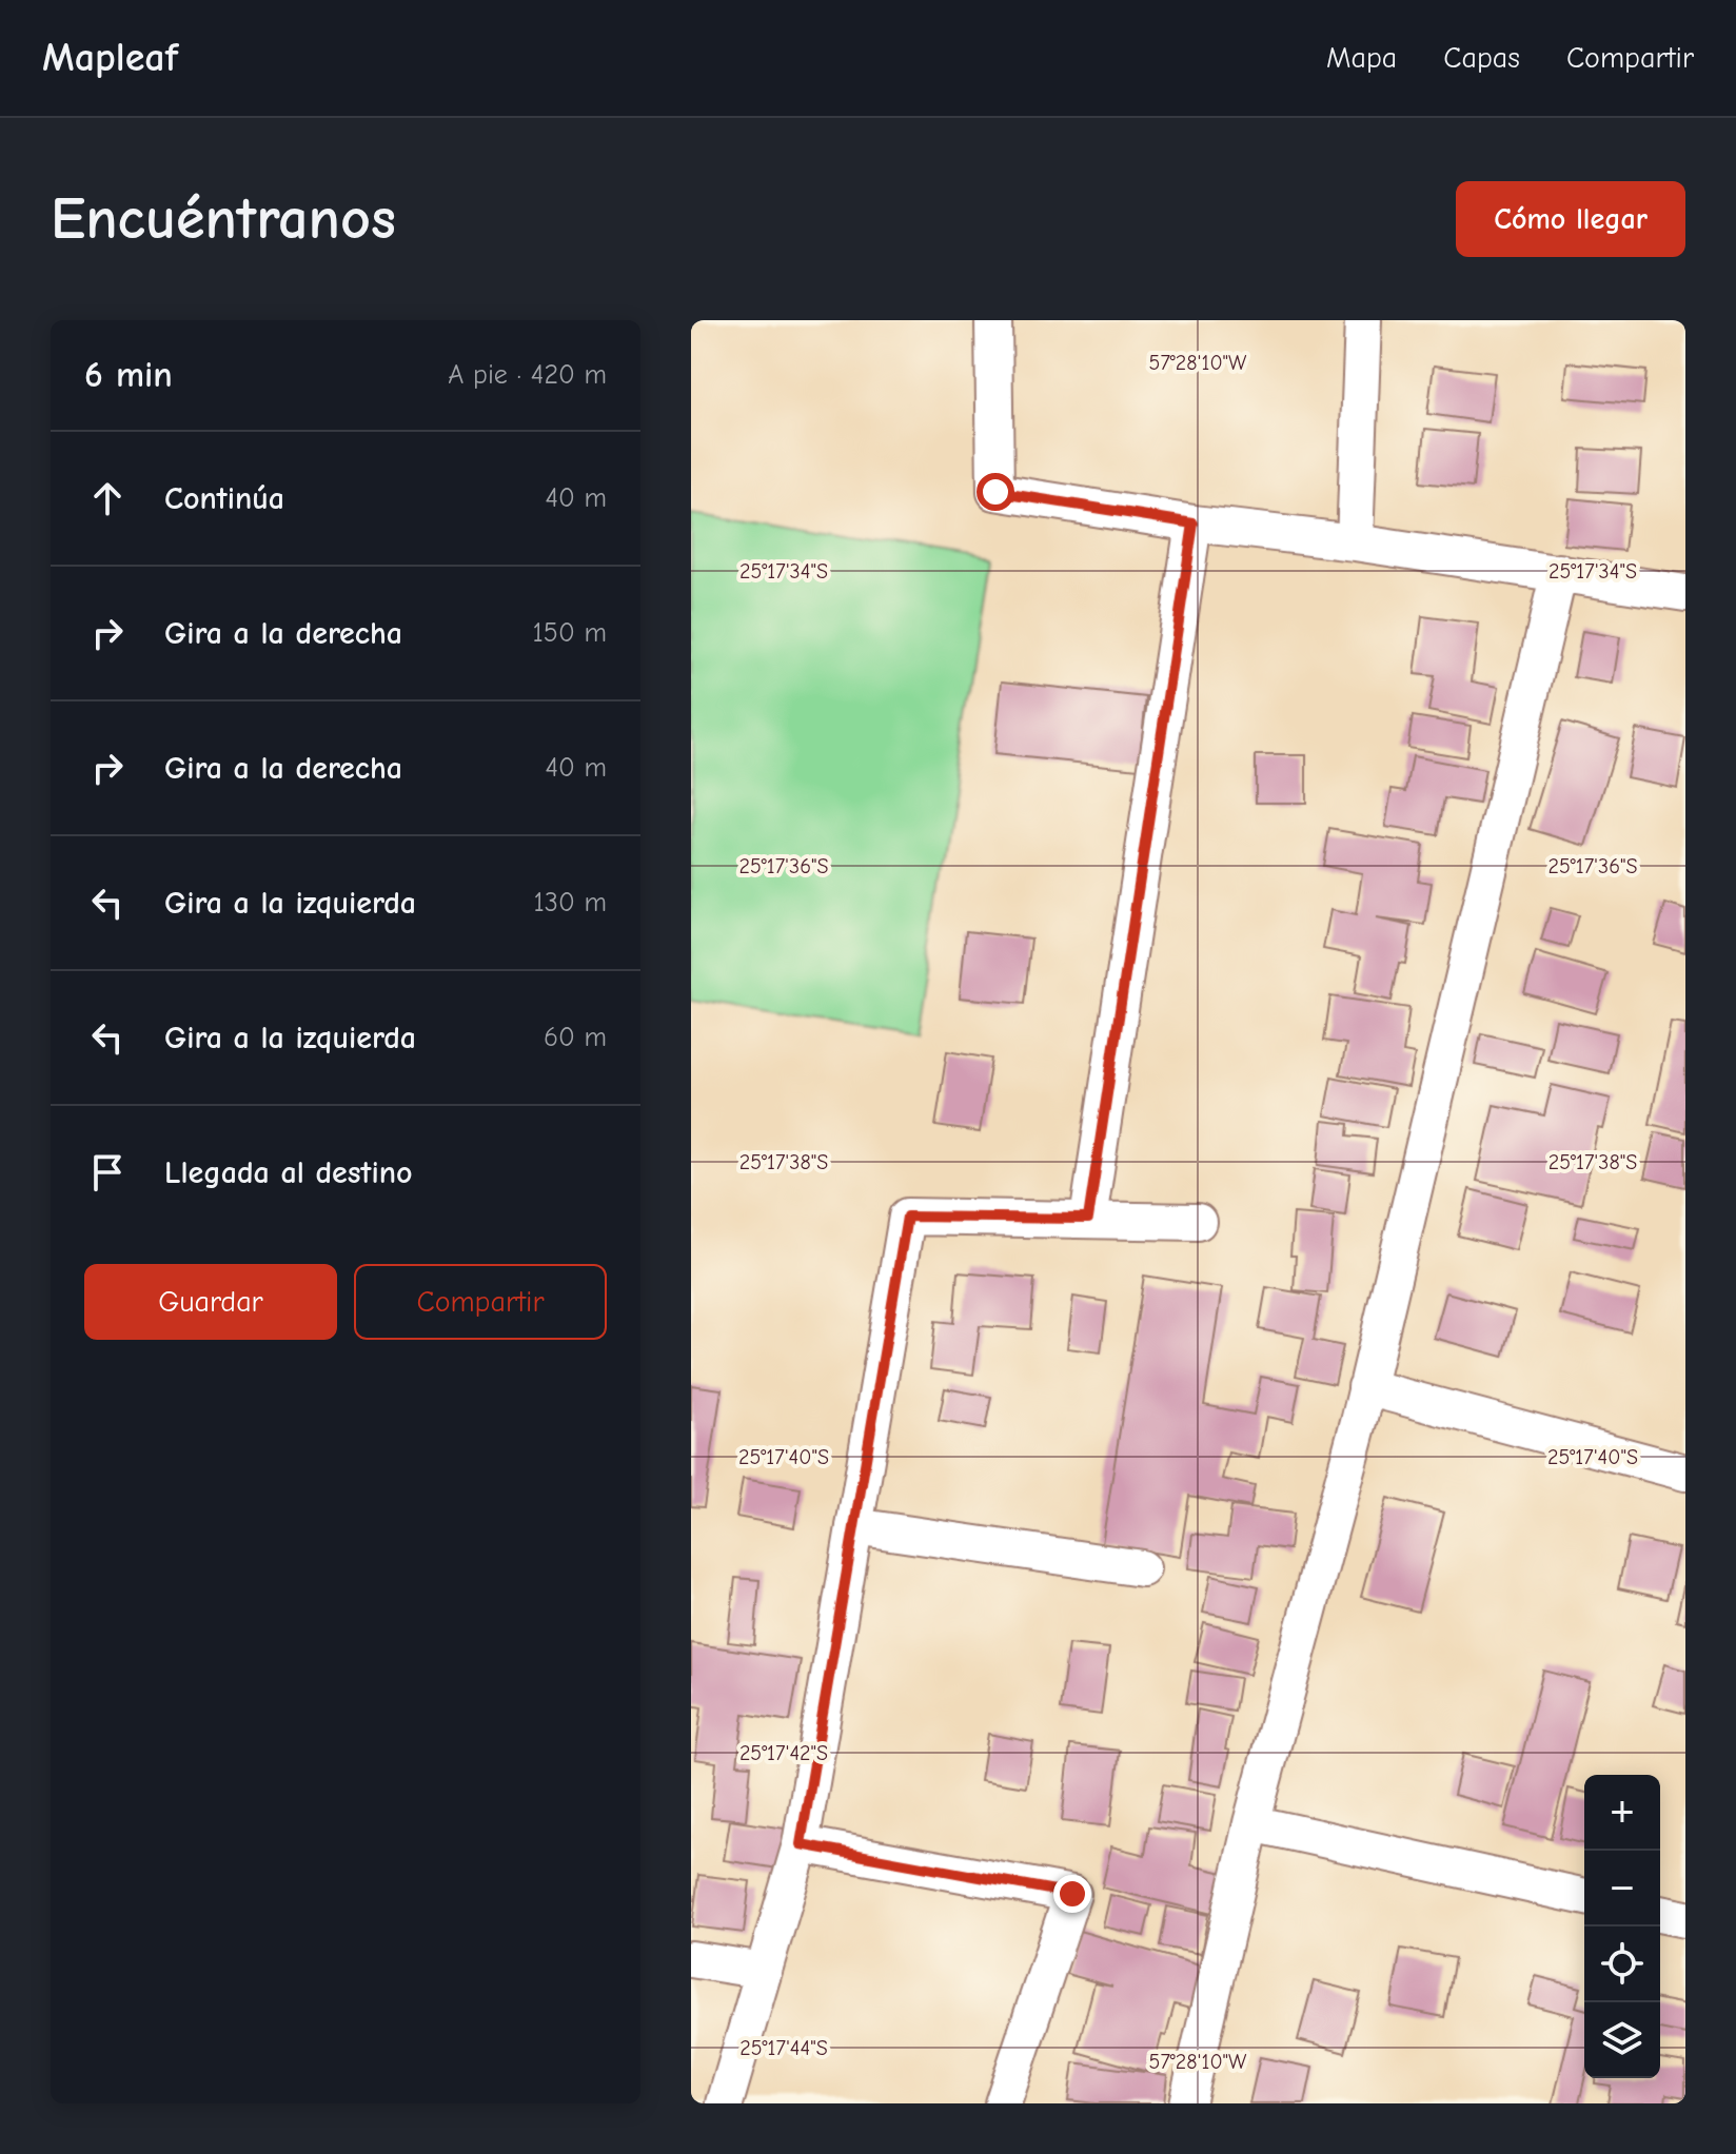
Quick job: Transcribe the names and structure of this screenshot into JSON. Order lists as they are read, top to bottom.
{
  "page": {
    "header": "Mapleaf",
    "nav": ["Mapa", "Capas", "Compartir"],
    "buttons": [
      "Cómo llegar",
      ["Guardar", "Compartir"]
    ],
    "title": "Encuéntranos",
    "heading": ["6 min", "A pie · 420 m"],
    "list": [
      ["Continúa", "40 m"],
      ["Gira a la derecha", "150 m"],
      ["Gira a la derecha", "40 m"],
      ["Gira a la izquierda", "130 m"],
      ["Gira a la izquierda", "60 m"],
      "Llegada al destino"
    ],
    "map_buttons": ["+", "−"]
  },
  "coordinates": [
    "57°28'10\"W",
    "25°17'34\"S",
    "25°17'36\"S",
    "25°17'38\"S",
    "25°17'40\"S",
    "25°17'42\"S",
    "25°17'44\"S"
  ]
}
